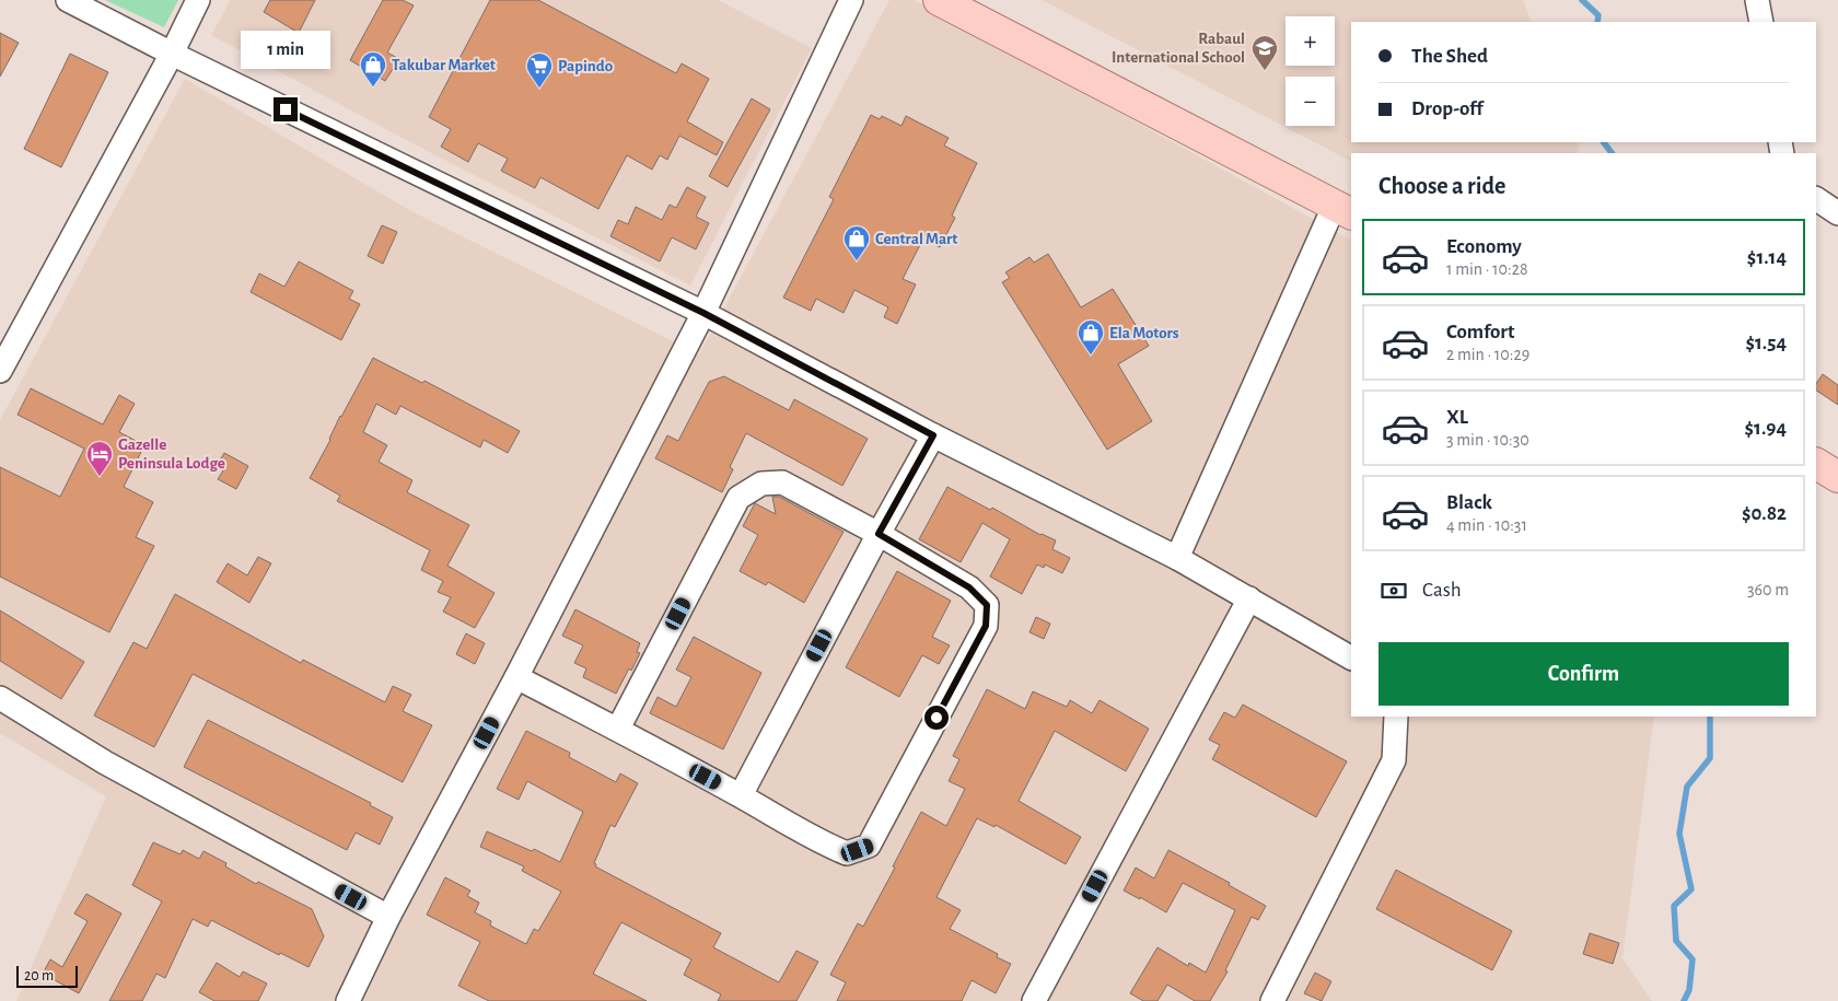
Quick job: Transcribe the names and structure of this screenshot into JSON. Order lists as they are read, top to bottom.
{
  "places": {
    "school or university": ["Rabaul International School"],
    "shop": ["Takubar Market", "Central Mart", "Ela Motors"],
    "supermarket": ["Papindo"],
    "hotel": ["Gazelle Peninsula Lodge"]
  },
  "scale_bar": "20 m",
  "page": {
    "map_buttons": ["+", "−"],
    "banner": ["The Shed", "Drop-off"],
    "bubble": "1 min",
    "heading": "Choose a ride",
    "list": [
      {
        "name": "Economy",
        "note": "1 min · 10:28",
        "value": "$1.14"
      },
      {
        "name": "Comfort",
        "note": "2 min · 10:29",
        "value": "$1.54"
      },
      {
        "name": "XL",
        "note": "3 min · 10:30",
        "value": "$1.94"
      },
      {
        "name": "Black",
        "note": "4 min · 10:31",
        "value": "$0.82"
      }
    ],
    "pay": ["Cash", "360 m"],
    "buttons": "Confirm",
    "scale": "20 m"
  }
}
